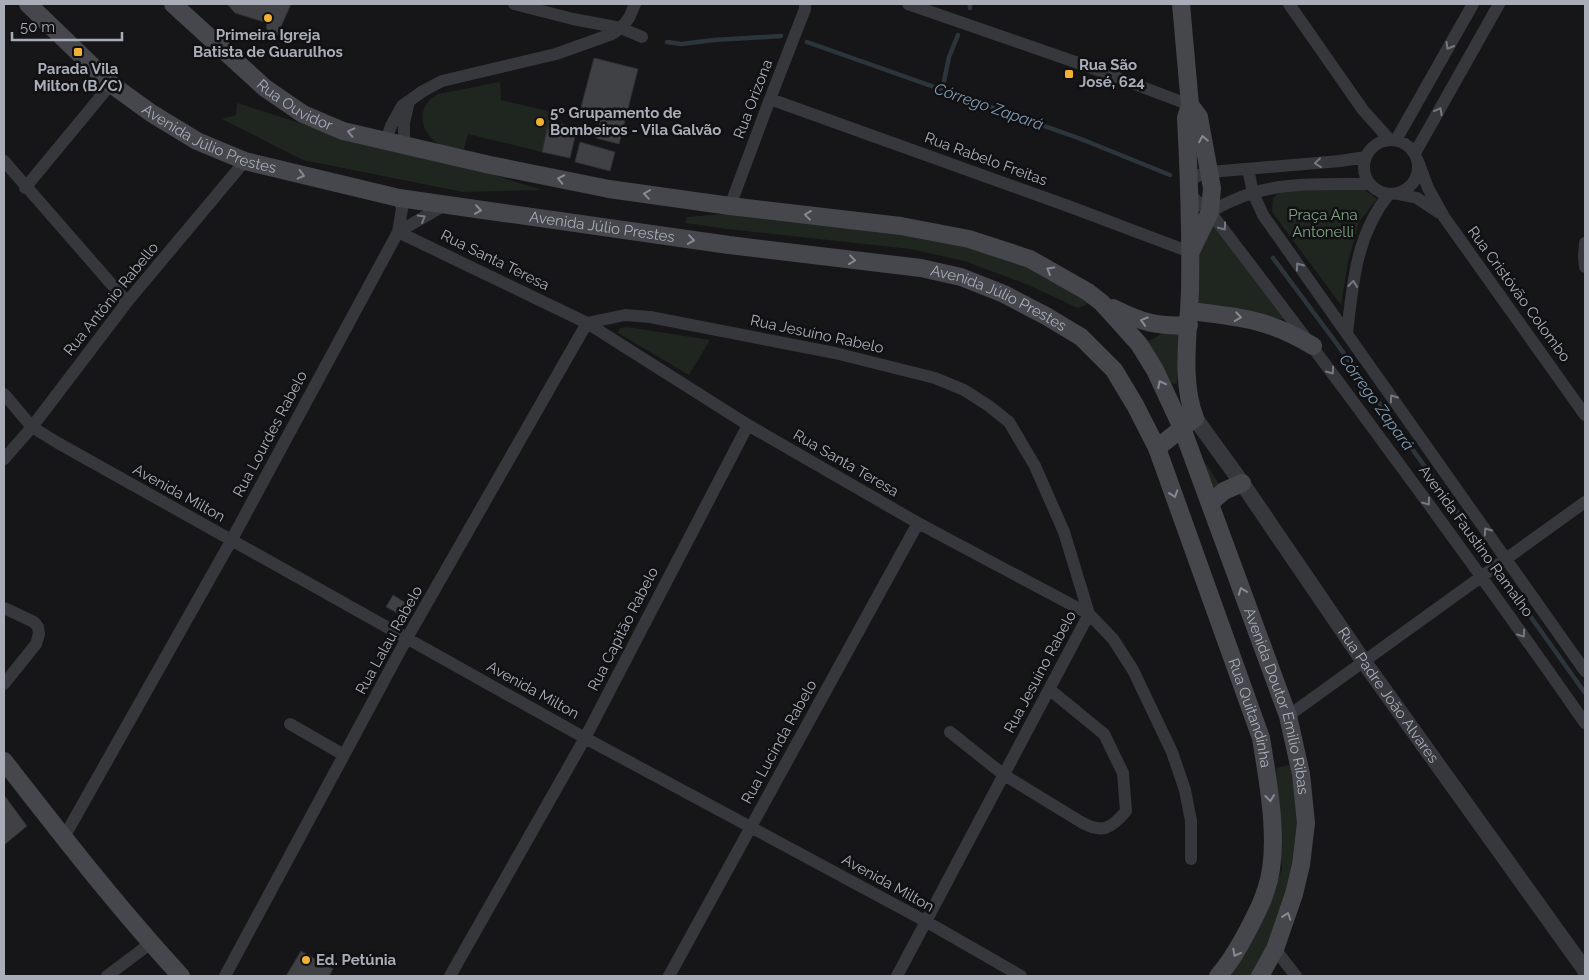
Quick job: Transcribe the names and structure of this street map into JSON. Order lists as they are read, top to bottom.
{
  "streets": {
    "main road": [
      "Rua Ouvidor",
      "Avenida Júlio Prestes",
      "Avenida Doutor Emilio Ribas",
      "Rua Quitandinha"
    ],
    "street": [
      "Rua Orizona",
      "Rua Rabelo Freitas",
      "Rua Santa Teresa",
      "Rua Cristóvão Colombo",
      "Rua Antônio Rabello",
      "Rua Jesuíno Rabelo",
      "Rua Lourdes Rabelo",
      "Avenida Milton",
      "Avenida Faustino Ramalho",
      "Rua Capitão Rabelo",
      "Rua Lalau Rabelo",
      "Rua Padre João Alvares",
      "Rua Lucinda Rabelo"
    ]
  },
  "crossings": [
    ["Rua Orizona", "Rua Ouvidor"],
    ["Rua Orizona", "Rua Rabelo Freitas"],
    ["Avenida Júlio Prestes", "Rua Santa Teresa"],
    ["Avenida Júlio Prestes", "Rua Antônio Rabello"],
    ["Avenida Júlio Prestes", "Rua Lourdes Rabelo"],
    ["Avenida Júlio Prestes", "Rua Quitandinha"],
    ["Rua Rabelo Freitas", "Avenida Doutor Emilio Ribas"],
    ["Rua Santa Teresa", "Rua Jesuíno Rabelo"],
    ["Rua Santa Teresa", "Rua Lourdes Rabelo"],
    ["Rua Santa Teresa", "Rua Capitão Rabelo"],
    ["Rua Santa Teresa", "Rua Lalau Rabelo"],
    ["Rua Santa Teresa", "Rua Lucinda Rabelo"],
    ["Rua Antônio Rabello", "Avenida Milton"],
    ["Rua Jesuíno Rabelo", "Avenida Milton"],
    ["Rua Jesuíno Rabelo", "Rua Lalau Rabelo"],
    ["Rua Lourdes Rabelo", "Avenida Milton"],
    ["Avenida Milton", "Rua Capitão Rabelo"],
    ["Avenida Milton", "Rua Lalau Rabelo"],
    ["Avenida Milton", "Rua Lucinda Rabelo"],
    ["Avenida Faustino Ramalho", "Avenida Doutor Emilio Ribas"],
    ["Rua Padre João Alvares", "Avenida Doutor Emilio Ribas"]
  ],
  "one_way": ["Rua Ouvidor", "Avenida Doutor Emilio Ribas", "Rua Quitandinha"],
  "water": ["Córrego Zapará"],
  "parks": ["Praça Ana Antonelli"],
  "places": {
    "other": ["Primeira Igreja Batista de Guarulhos", "5º Grupamento de Bombeiros - Vila Galvão", "Ed. Petúnia"],
    "transit": ["Parada Vila Milton (B/C)", "Rua São José, 624"]
  },
  "scale_bar": "50 m"
}
